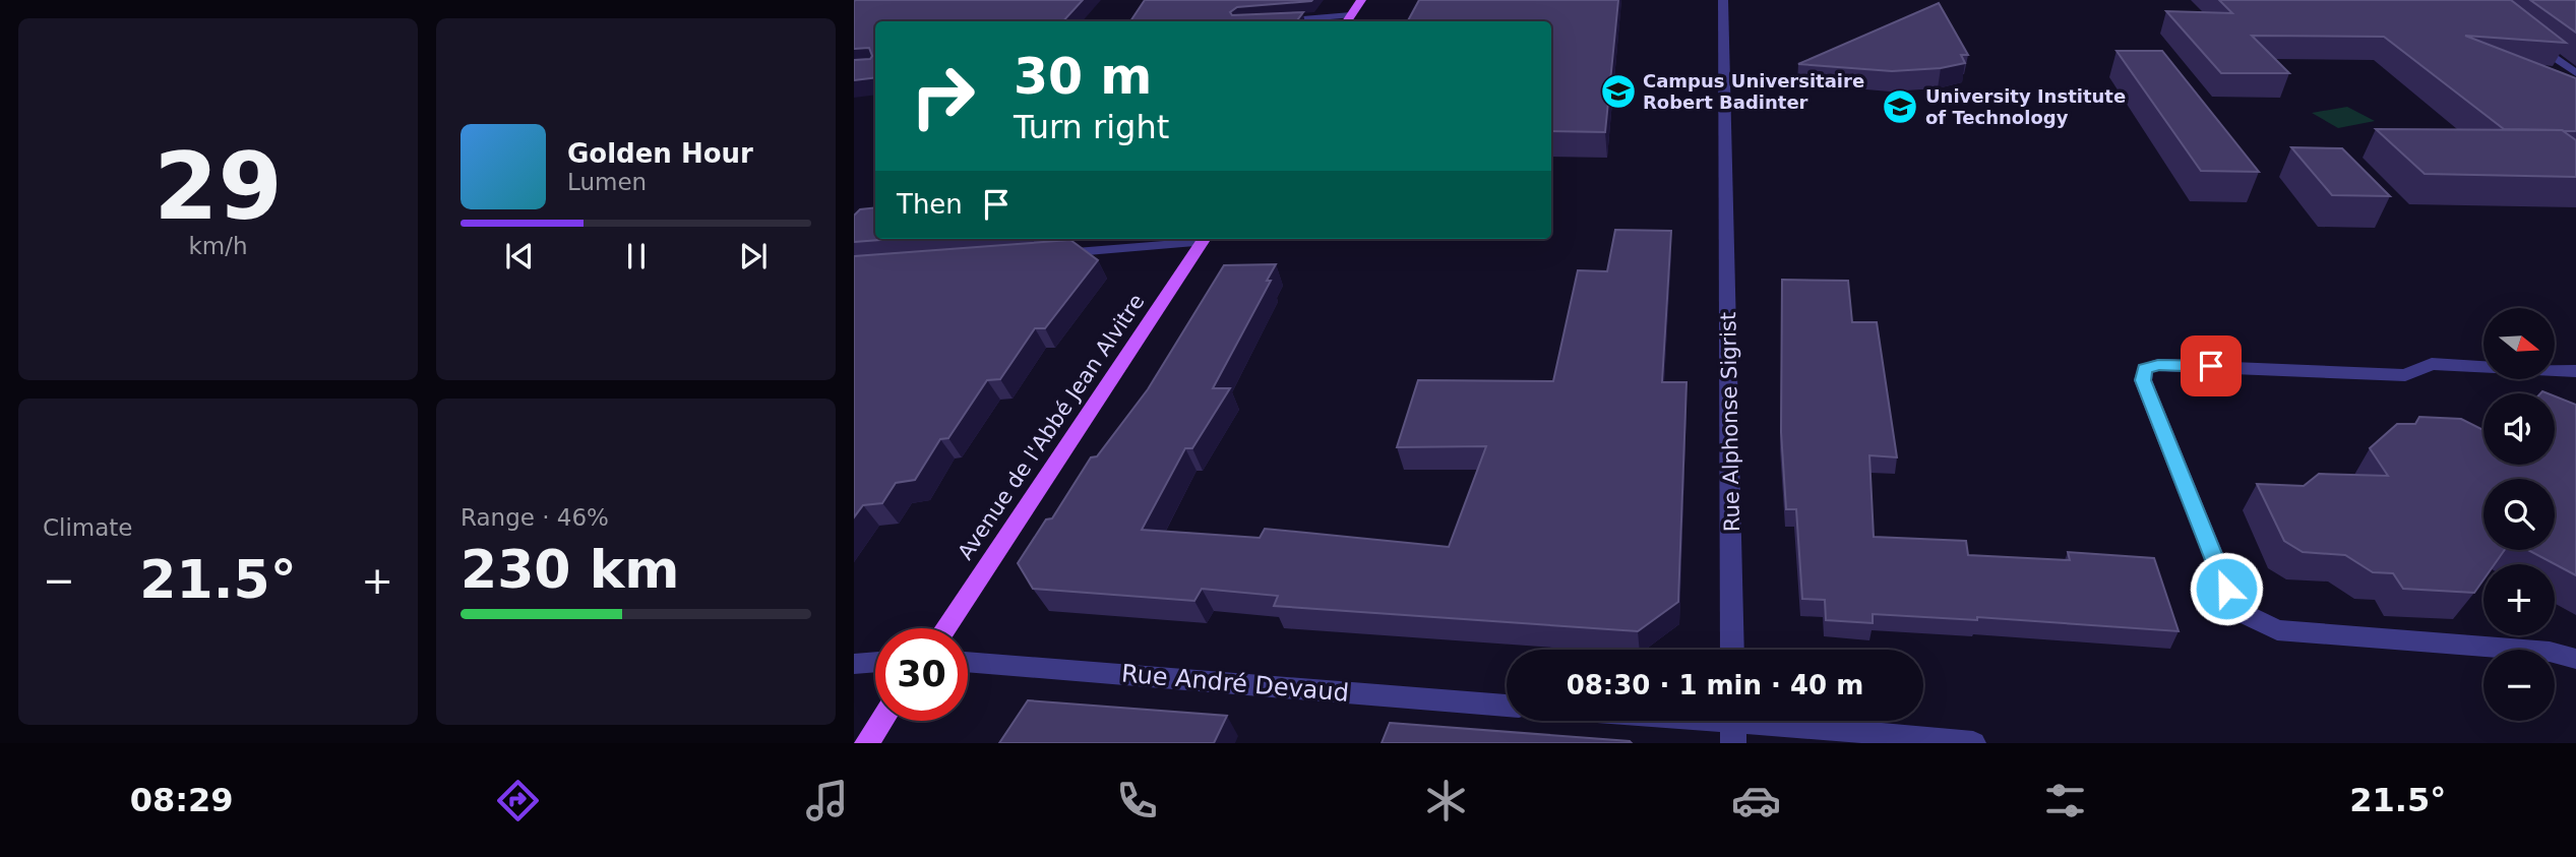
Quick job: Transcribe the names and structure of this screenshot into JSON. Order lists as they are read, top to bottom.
{
  "streets": {
    "main road": ["Avenue de l'Abbé Jean Alvitre"],
    "street": ["Rue Alphonse Sigrist", "Rue André Devaud"]
  },
  "places": {
    "school or university": ["Campus Universitaire Robert Badinter", "University Institute of Technology"]
  },
  "north": "right",
  "page": {
    "tile": [
      ["29", "km/h"],
      "Climate",
      ["Range · 46%", "230 km"]
    ],
    "turn": ["30 m", "Turn right"],
    "song": ["Golden Hour", "Lumen"],
    "then": "Then",
    "map_buttons": ["+", "−"],
    "heat": ["−", "21.5°", "+"],
    "limit": "30",
    "trip": "08:30 · 1 min · 40 m",
    "tabs": ["08:29", "21.5°"]
  }
}
